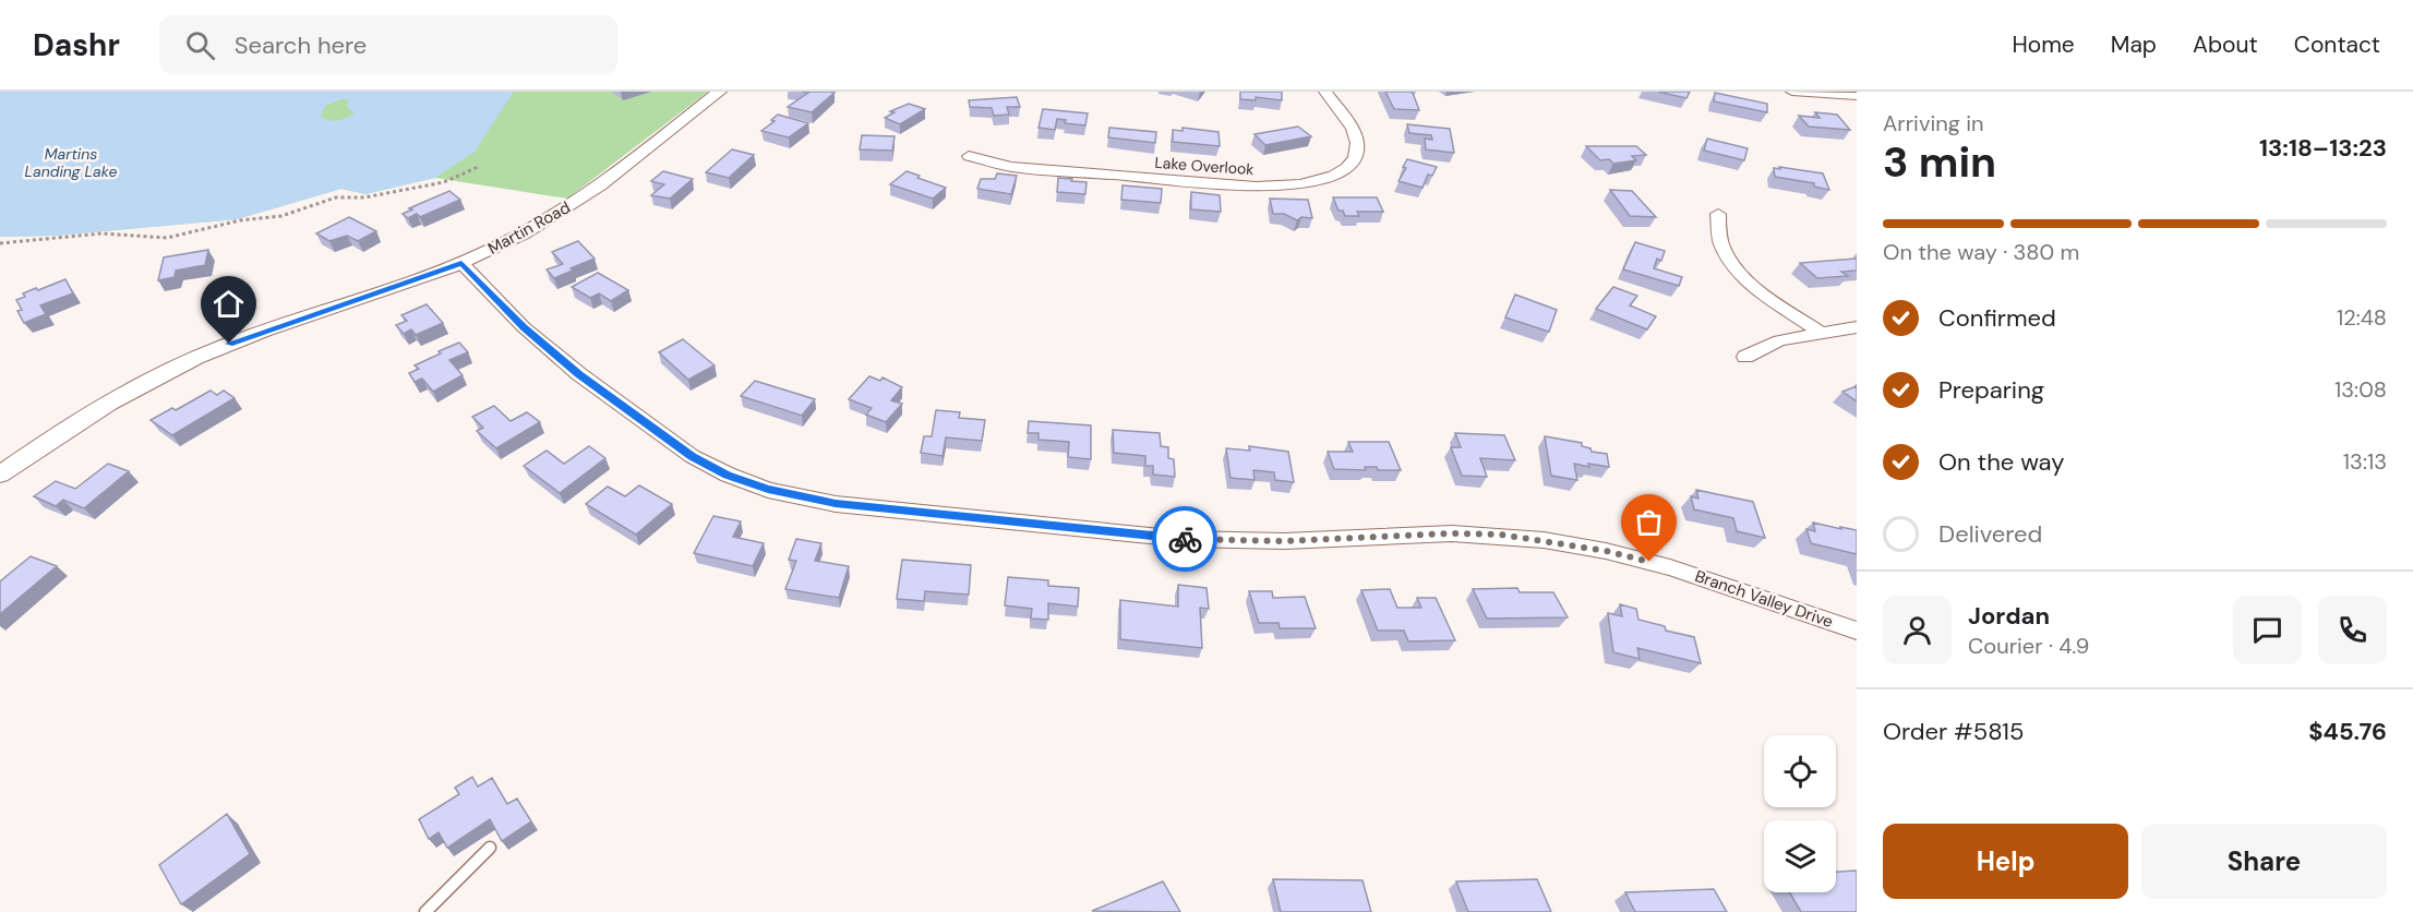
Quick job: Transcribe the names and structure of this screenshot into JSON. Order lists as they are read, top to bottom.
{
  "streets": {
    "street": ["Lake Overlook", "Martin Road", "Branch Valley Drive"]
  },
  "crossings": [
    ["Martin Road", "Branch Valley Drive"]
  ],
  "water": ["Martins Landing Lake"],
  "page": {
    "header": "Dashr",
    "search": "Search here",
    "nav": [
      "Home",
      "Map",
      "About",
      "Contact"
    ],
    "heading": ["3 min", "Arriving in", "13:18–13:23"],
    "panel": [
      "Jordan",
      "Courier · 4.9",
      "Order #5815",
      "$45.76"
    ],
    "bar": "On the way · 380 m",
    "list": [
      ["Confirmed", "12:48"],
      ["Preparing", "13:08"],
      ["On the way", "13:13"],
      "Delivered"
    ],
    "buttons": ["Help", "Share"]
  }
}
